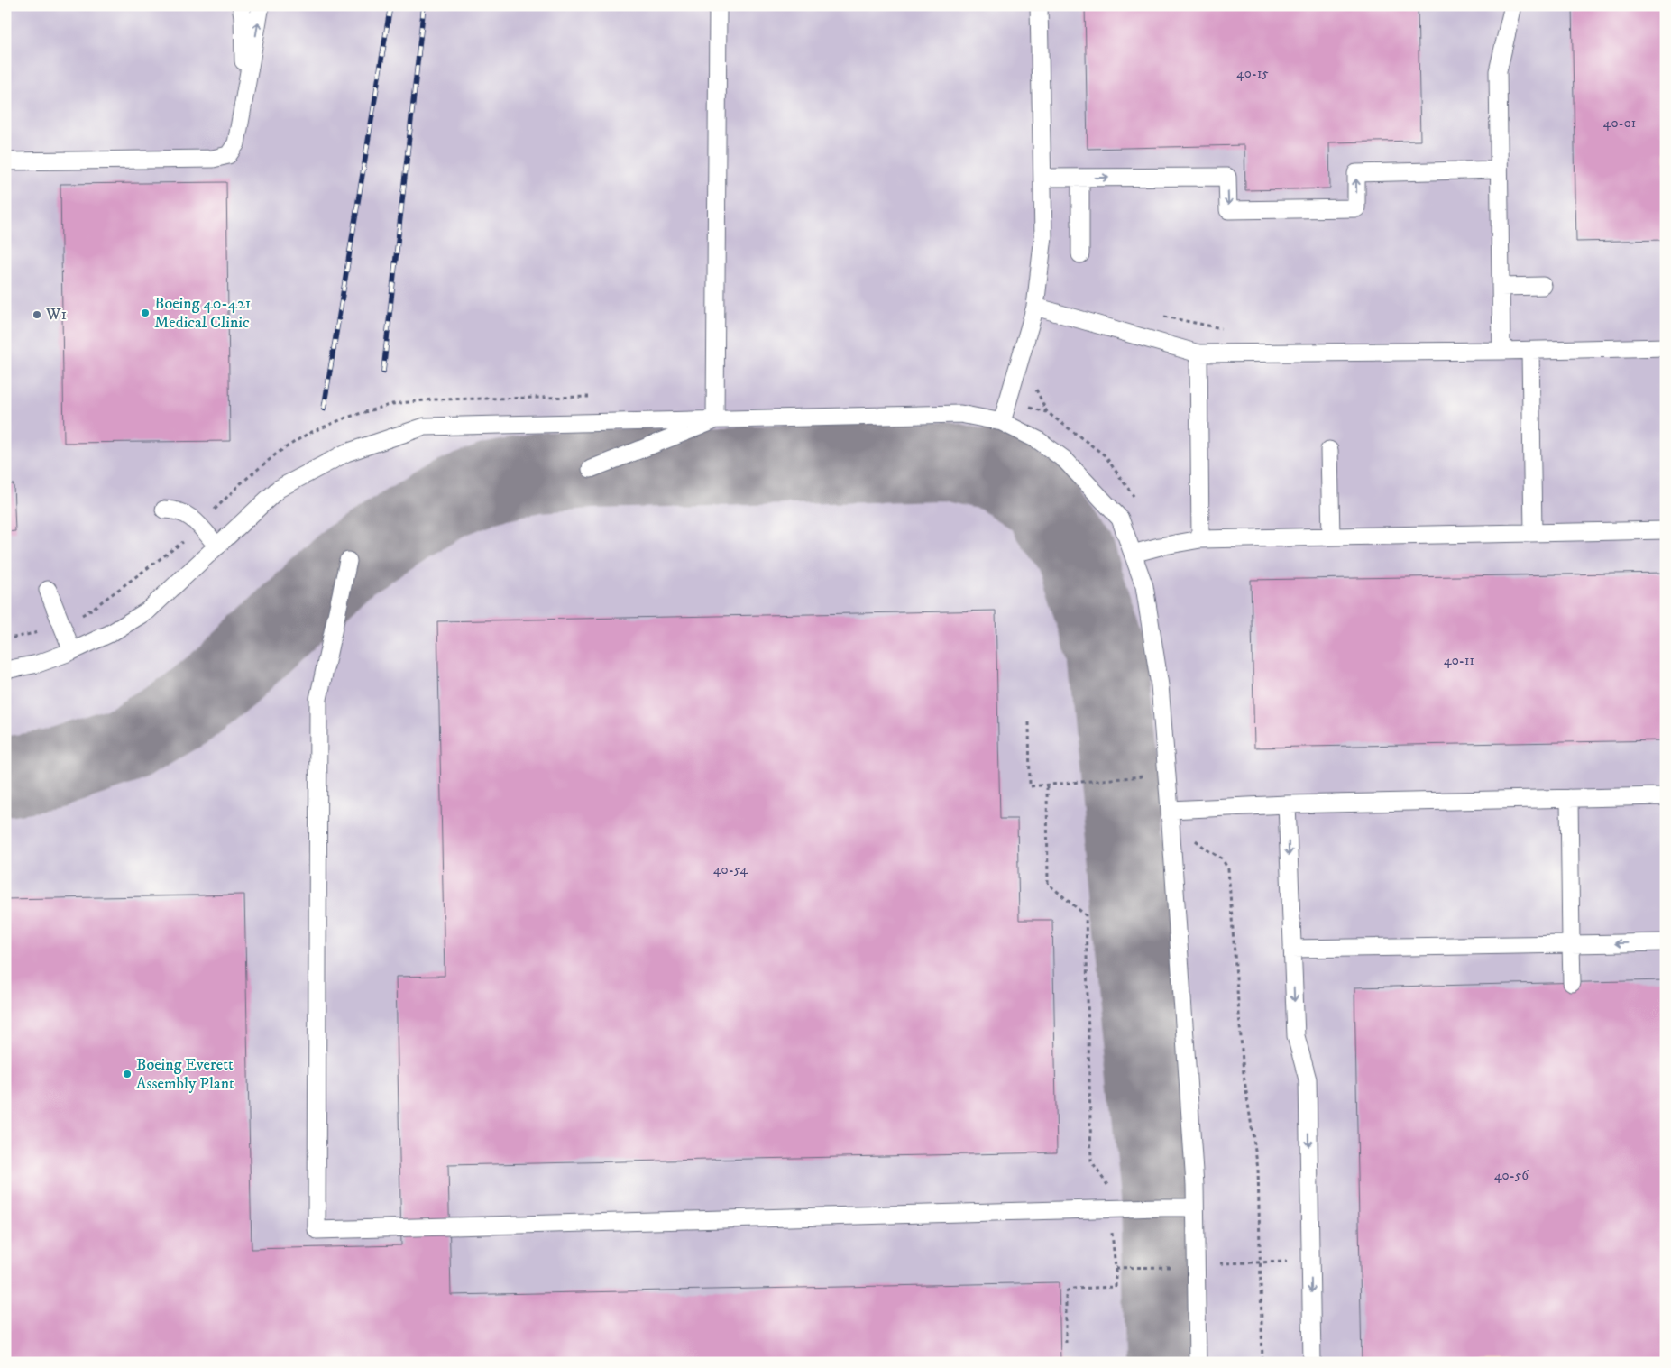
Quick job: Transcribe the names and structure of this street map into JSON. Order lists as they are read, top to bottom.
{
  "places": ["Boeing 40-421 Medical Clinic", "W1", "Boeing Everett Assembly Plant"],
  "house_numbers": [
    "40-15",
    "40-01",
    "40-11",
    "40-54",
    "40-56"
  ]
}
